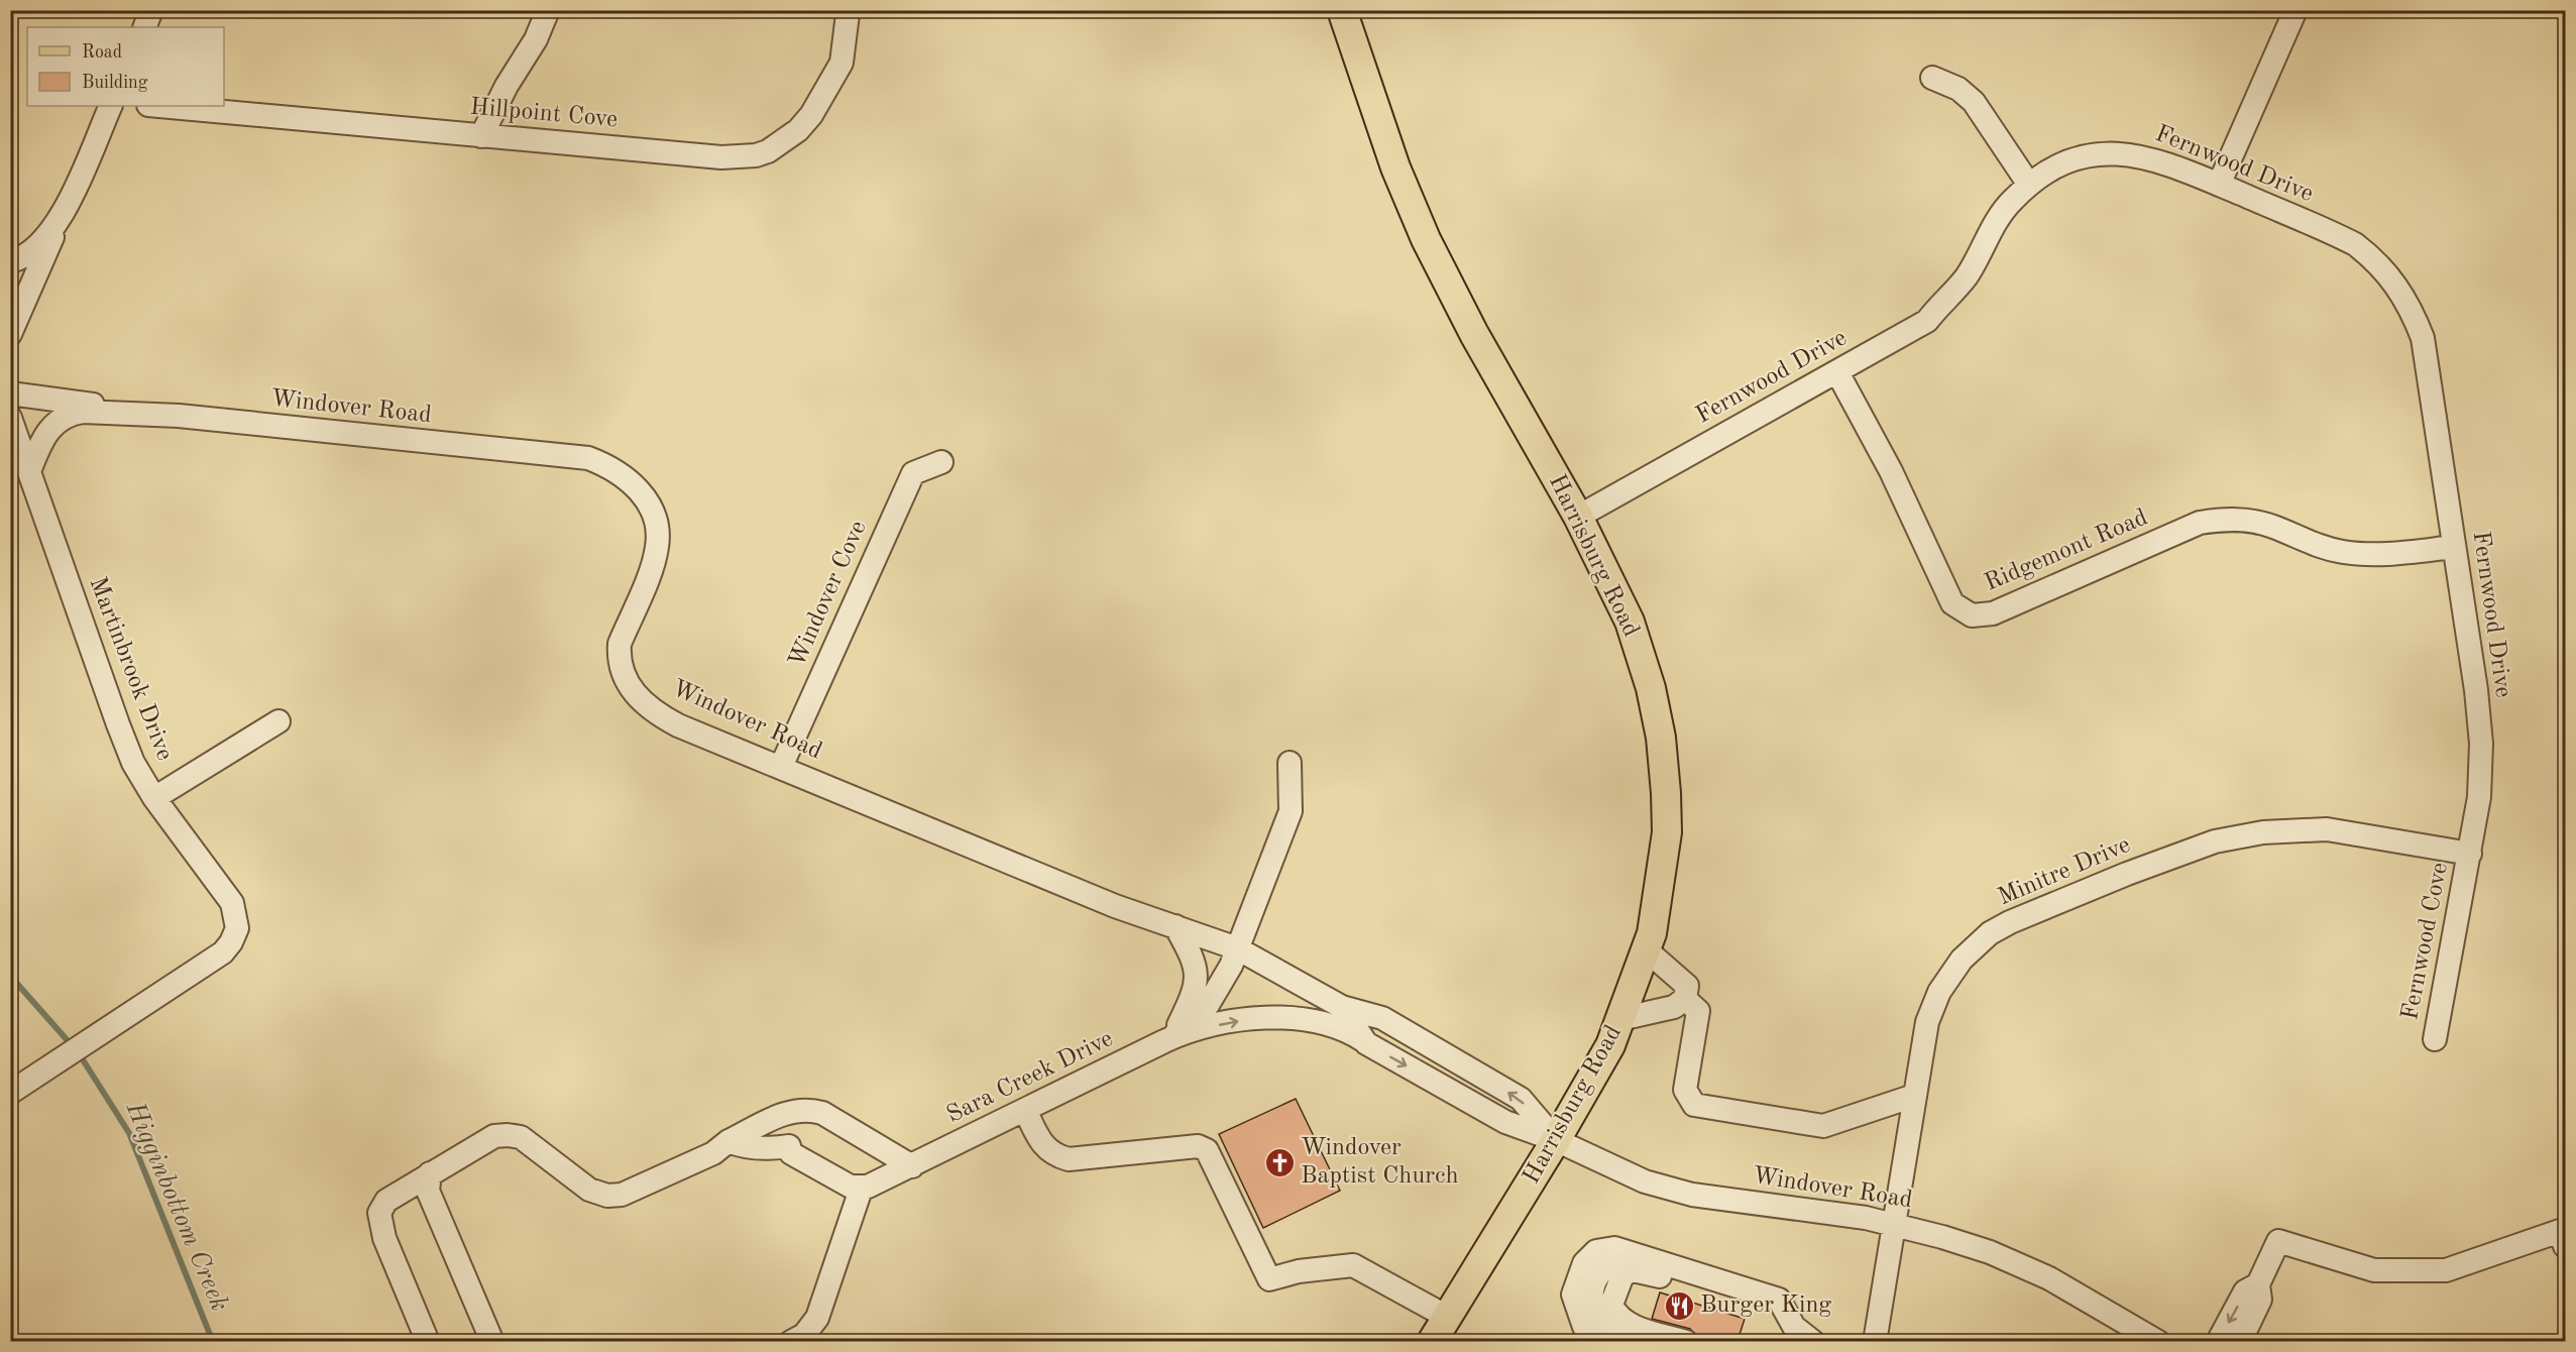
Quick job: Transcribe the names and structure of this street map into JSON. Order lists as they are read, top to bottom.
{
  "streets": {
    "main road": ["Harrisburg Road"],
    "street": [
      "Hillpoint Cove",
      "Fernwood Drive",
      "Windover Road",
      "Ridgemont Road",
      "Windover Cove",
      "Martinbrook Drive",
      "Minitre Drive",
      "Fernwood Cove",
      "Sara Creek Drive"
    ]
  },
  "crossings": [
    ["Fernwood Drive", "Ridgemont Road"],
    ["Fernwood Drive", "Harrisburg Road"],
    ["Fernwood Drive", "Minitre Drive"],
    ["Fernwood Drive", "Fernwood Cove"],
    ["Windover Road", "Harrisburg Road"],
    ["Windover Road", "Windover Cove"],
    ["Windover Road", "Martinbrook Drive"],
    ["Windover Road", "Minitre Drive"],
    ["Windover Road", "Sara Creek Drive"],
    ["Minitre Drive", "Fernwood Cove"]
  ],
  "water": ["Higginbottom Creek"],
  "places": {
    "church": ["Windover Baptist Church"],
    "restaurant": ["Burger King"]
  },
  "legend": ["Road", "Building"]
}
